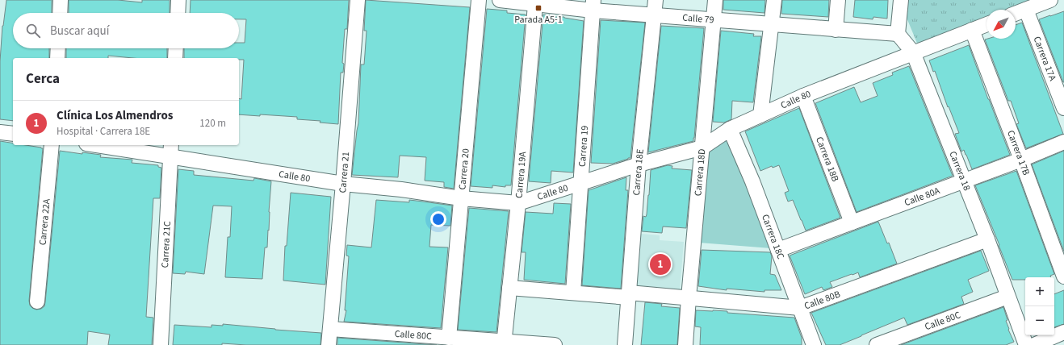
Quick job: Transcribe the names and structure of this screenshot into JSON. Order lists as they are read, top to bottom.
{
  "streets": {
    "street": [
      "Calle 79",
      "Carrera 17A",
      "Calle 80",
      "Carrera 19",
      "Carrera 17B",
      "Carrera 18B",
      "Carrera 20",
      "Carrera 18",
      "Carrera 21",
      "Carrera 18E",
      "Carrera 18D",
      "Carrera 19A",
      "Calle 80A",
      "Carrera 22A",
      "Carrera 18C",
      "Carrera 21C",
      "Calle 80B",
      "Calle 80C"
    ]
  },
  "crossings": [
    ["Calle 79", "Carrera 19"],
    ["Calle 79", "Carrera 18"],
    ["Calle 79", "Carrera 18E"],
    ["Calle 79", "Carrera 18D"],
    ["Calle 79", "Carrera 19A"],
    ["Calle 80", "Carrera 19"],
    ["Calle 80", "Carrera 17B"],
    ["Calle 80", "Carrera 18B"],
    ["Calle 80", "Carrera 20"],
    ["Calle 80", "Carrera 18"],
    ["Calle 80", "Carrera 21"],
    ["Calle 80", "Carrera 18E"],
    ["Calle 80", "Carrera 18D"],
    ["Calle 80", "Carrera 19A"],
    ["Calle 80", "Carrera 18C"],
    ["Calle 80", "Carrera 21C"],
    ["Carrera 19", "Calle 80B"],
    ["Carrera 17B", "Calle 80A"],
    ["Carrera 18B", "Calle 80A"],
    ["Carrera 20", "Calle 80C"],
    ["Carrera 18", "Calle 80A"],
    ["Carrera 18", "Calle 80B"],
    ["Carrera 18", "Calle 80C"],
    ["Carrera 21", "Calle 80C"],
    ["Carrera 18E", "Calle 80B"],
    ["Carrera 18D", "Calle 80B"],
    ["Carrera 19A", "Calle 80B"],
    ["Carrera 19A", "Calle 80C"],
    ["Calle 80A", "Carrera 18C"],
    ["Carrera 18C", "Calle 80B"]
  ],
  "places": {
    "transit": ["Parada A5-1"]
  },
  "north": "bottom left",
  "page": {
    "search": "Buscar aquí",
    "heading": "Cerca",
    "list": [
      {
        "mark": "1",
        "name": "Clínica Los Almendros",
        "note": "Hospital · Carrera 18E",
        "value": "120 m"
      }
    ],
    "pins": "1",
    "map_buttons": ["+", "−"]
  }
}
